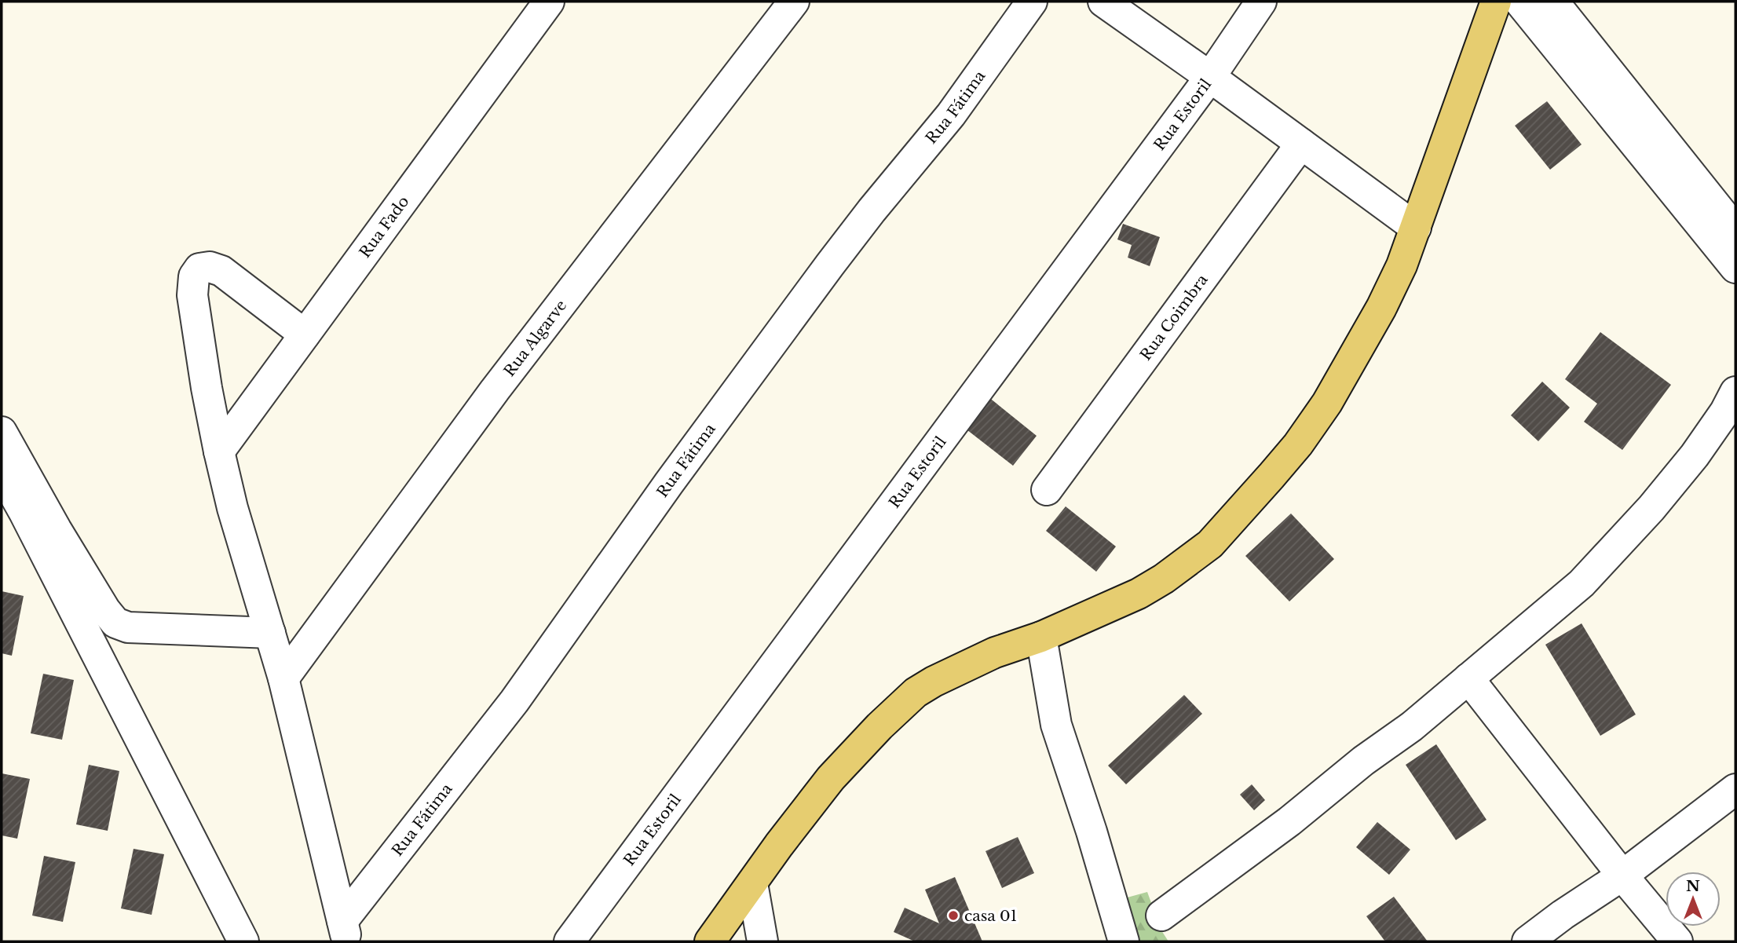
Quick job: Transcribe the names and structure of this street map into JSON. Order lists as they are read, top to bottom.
{
  "streets": {
    "street": [
      "Rua Fátima",
      "Rua Estoril",
      "Rua Fado",
      "Rua Coimbra",
      "Rua Algarve"
    ]
  },
  "places": ["casa 01"],
  "north": "top"
}
